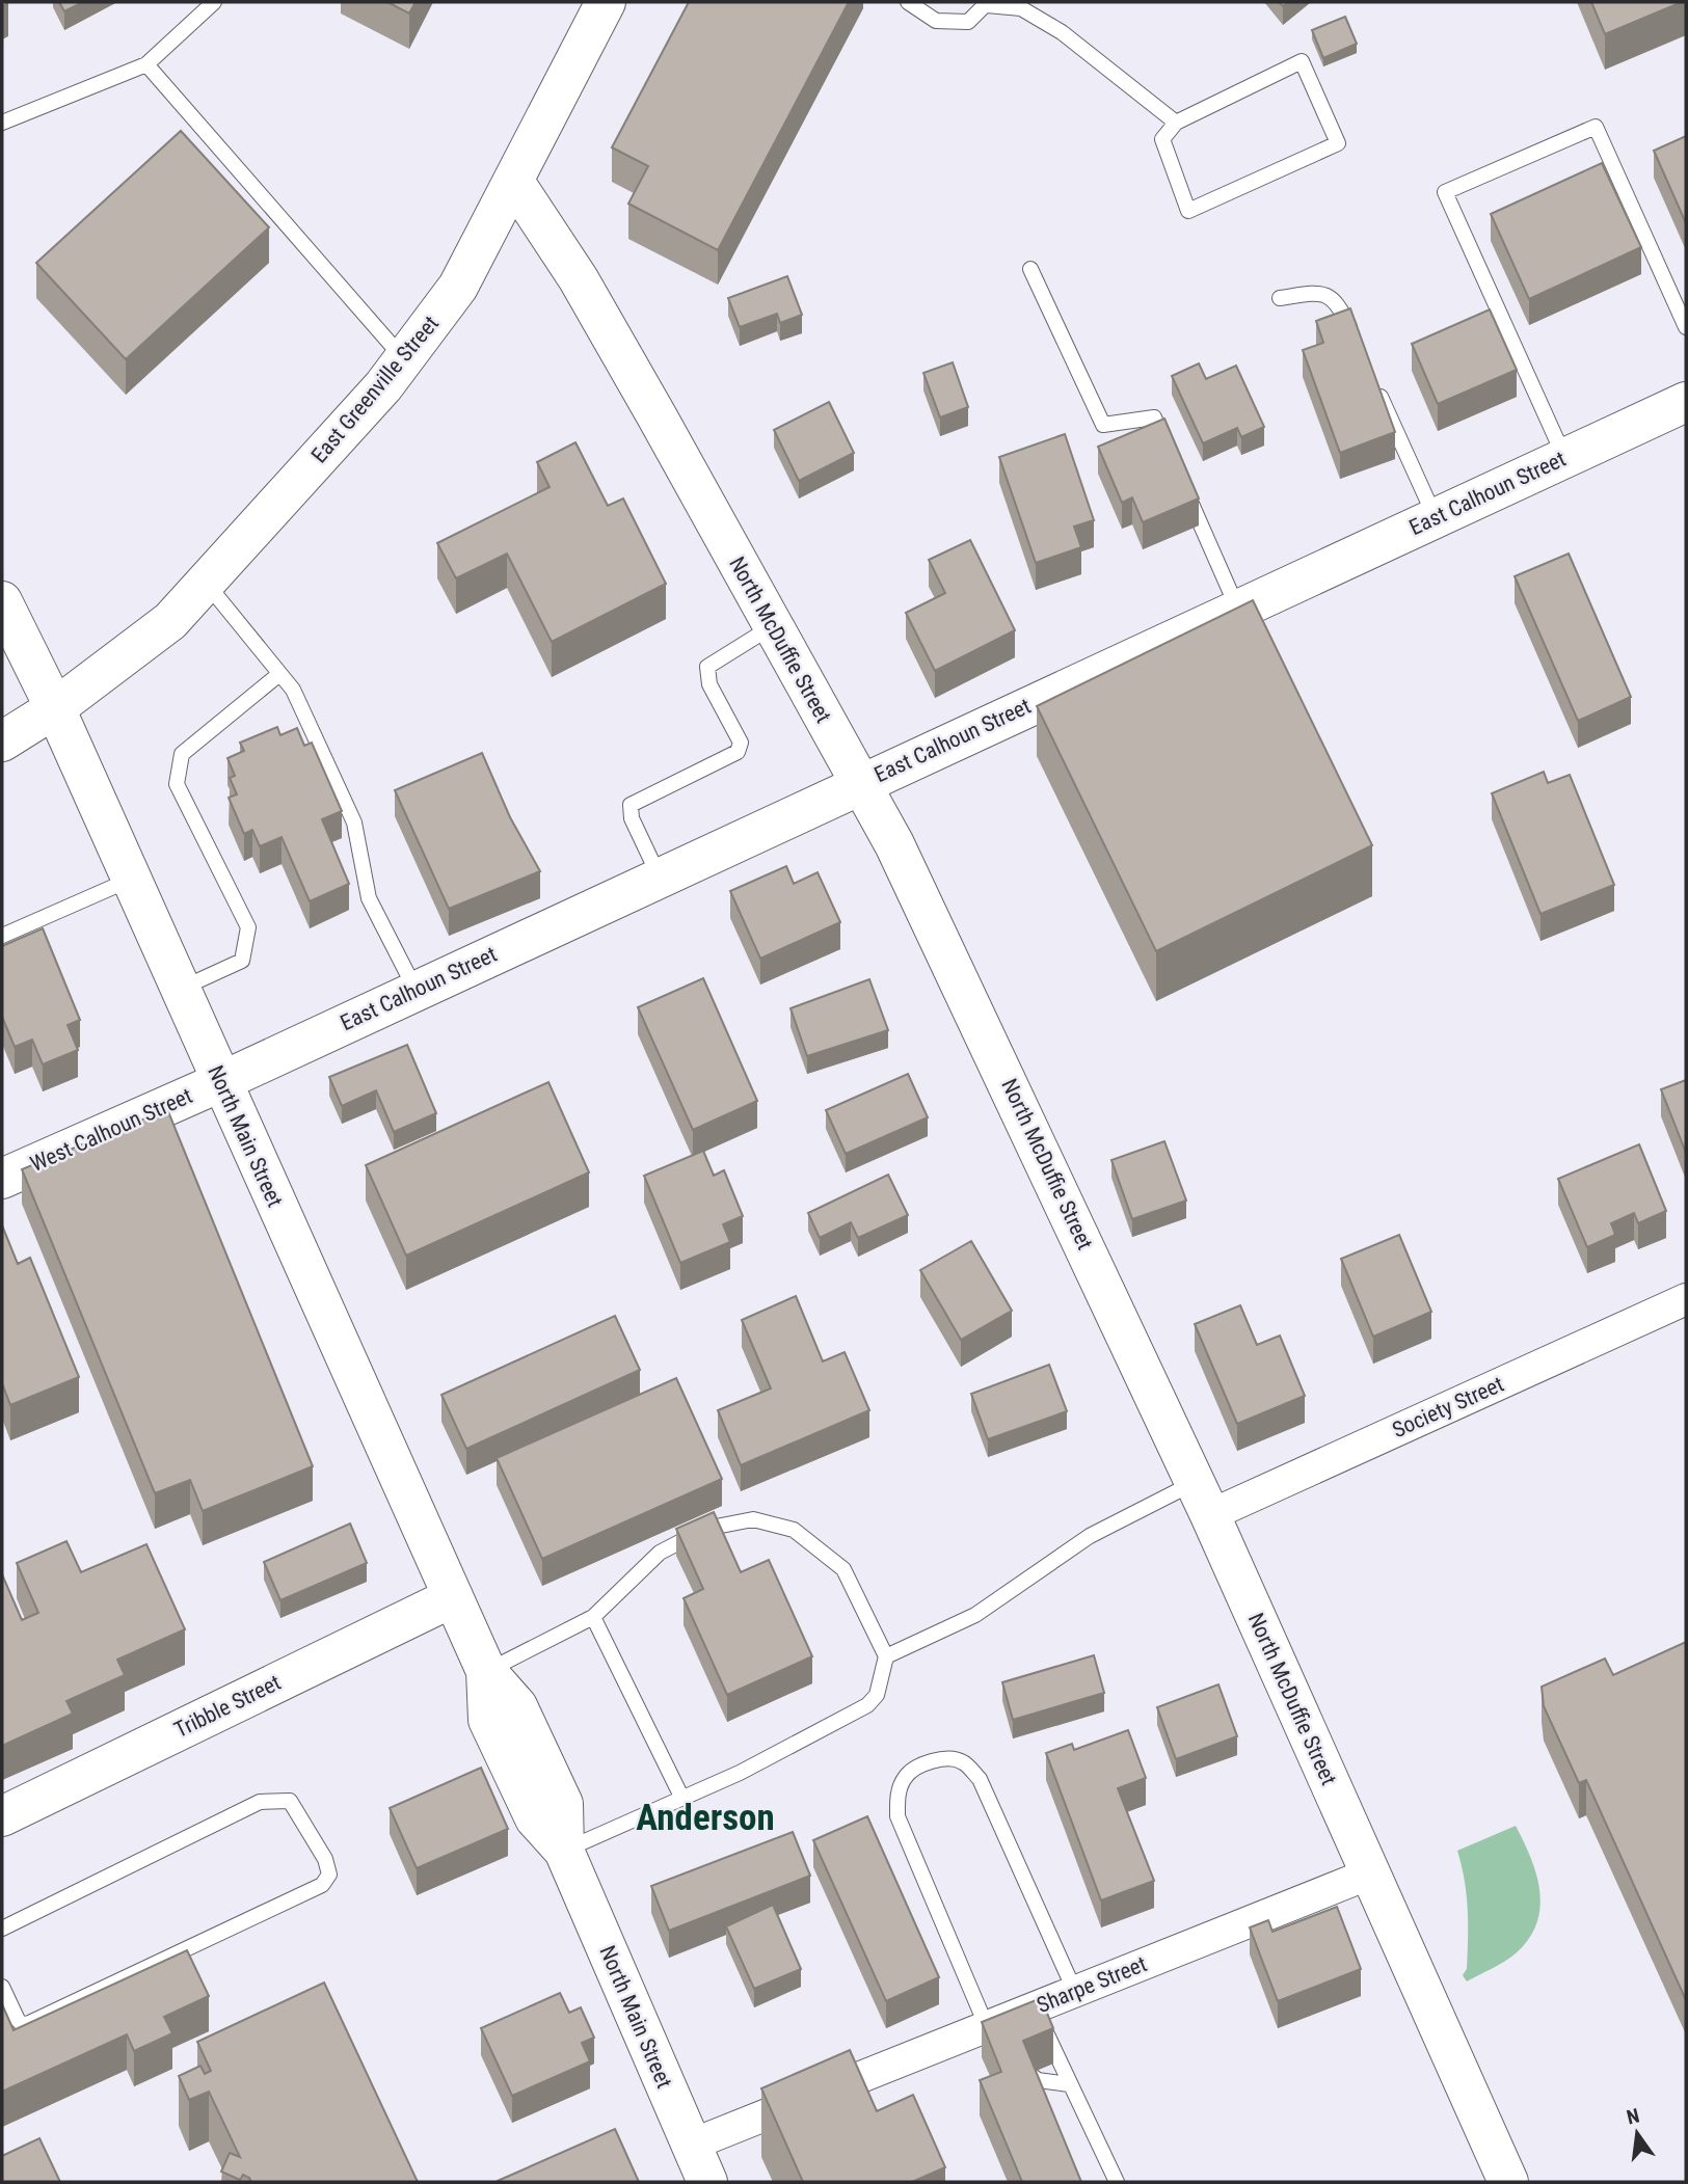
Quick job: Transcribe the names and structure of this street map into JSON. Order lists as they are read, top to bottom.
{
  "streets": {
    "street": [
      "East Greenville Street",
      "East Calhoun Street",
      "North McDuffie Street",
      "West Calhoun Street",
      "North Main Street",
      "Society Street",
      "Tribble Street",
      "Sharpe Street"
    ]
  },
  "crossings": [
    ["East Greenville Street", "North McDuffie Street"],
    ["East Greenville Street", "North Main Street"],
    ["East Calhoun Street", "North McDuffie Street"],
    ["East Calhoun Street", "West Calhoun Street"],
    ["East Calhoun Street", "North Main Street"],
    ["North McDuffie Street", "Society Street"],
    ["North McDuffie Street", "Sharpe Street"],
    ["West Calhoun Street", "North Main Street"],
    ["North Main Street", "Tribble Street"],
    ["North Main Street", "Sharpe Street"]
  ],
  "districts": ["Anderson"],
  "north": "top"
}
